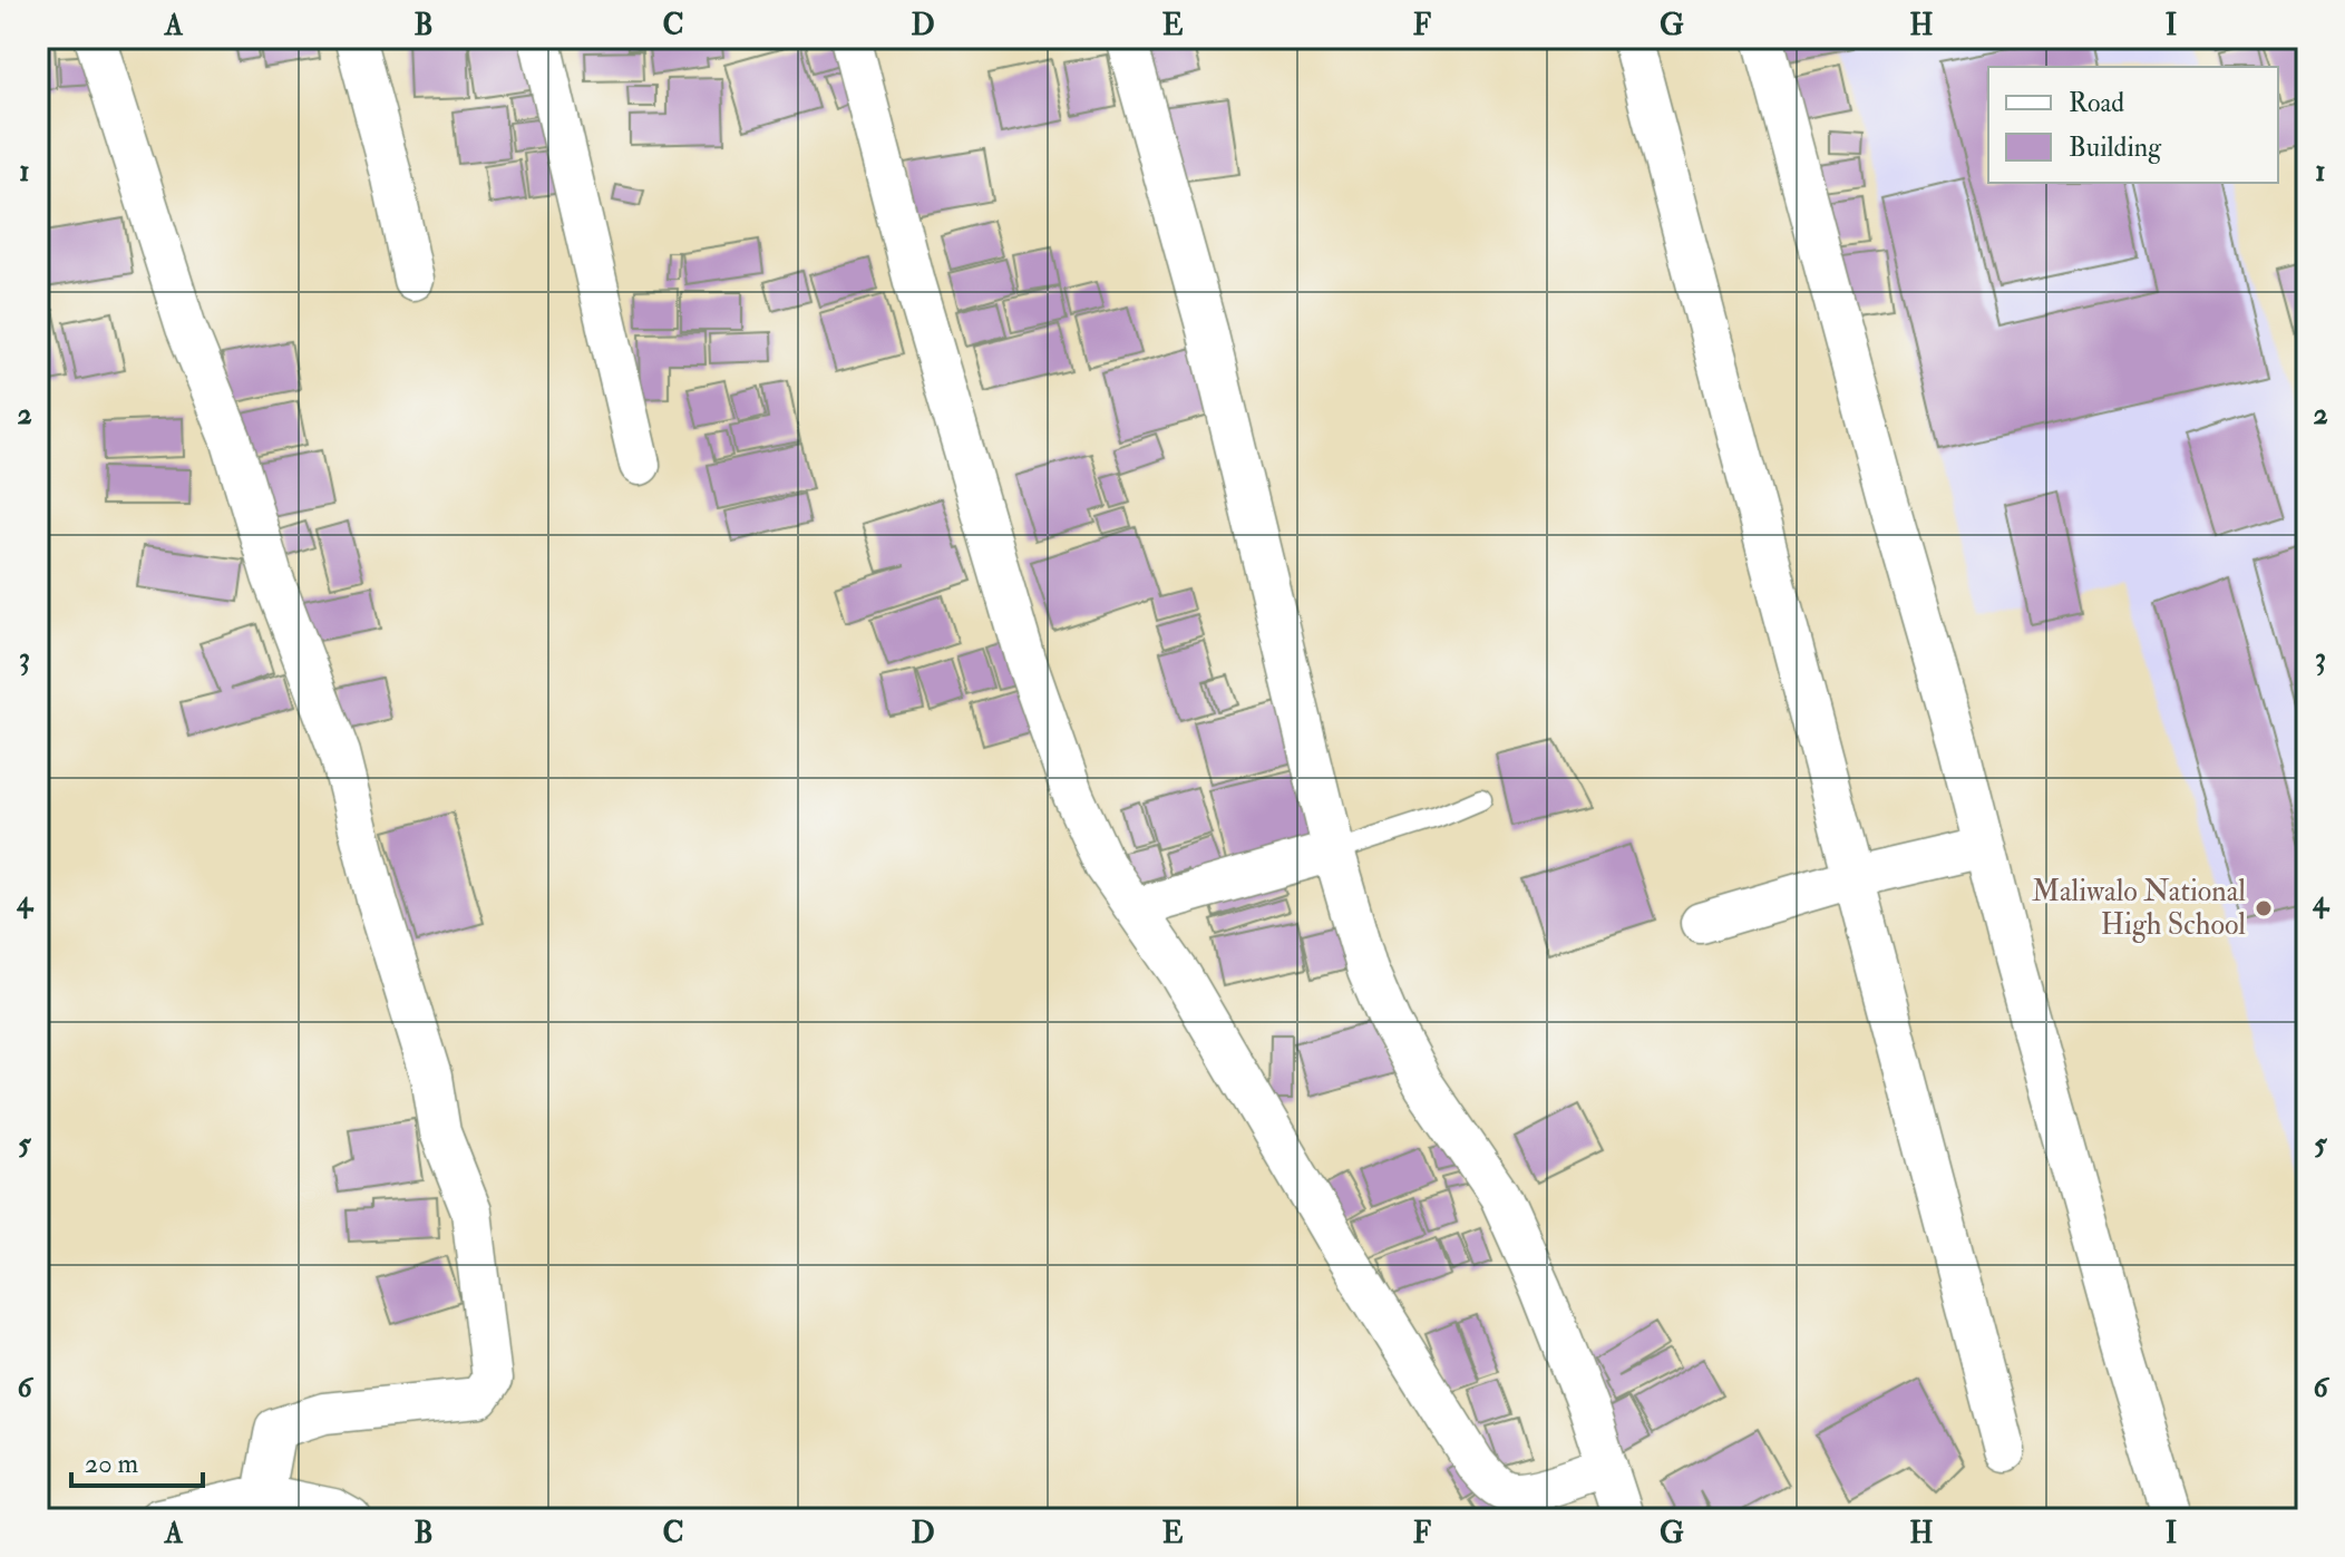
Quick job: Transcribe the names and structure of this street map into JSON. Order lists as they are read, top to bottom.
{
  "places": ["Maliwalo National High School"],
  "legend": ["Road", "Building"],
  "scale_bar": "20 m",
  "grid": {
    "columns": [
      "A",
      "B",
      "C",
      "D",
      "E",
      "F",
      "G",
      "H",
      "I"
    ],
    "rows": [
      "1",
      "2",
      "3",
      "4",
      "5",
      "6"
    ]
  }
}
